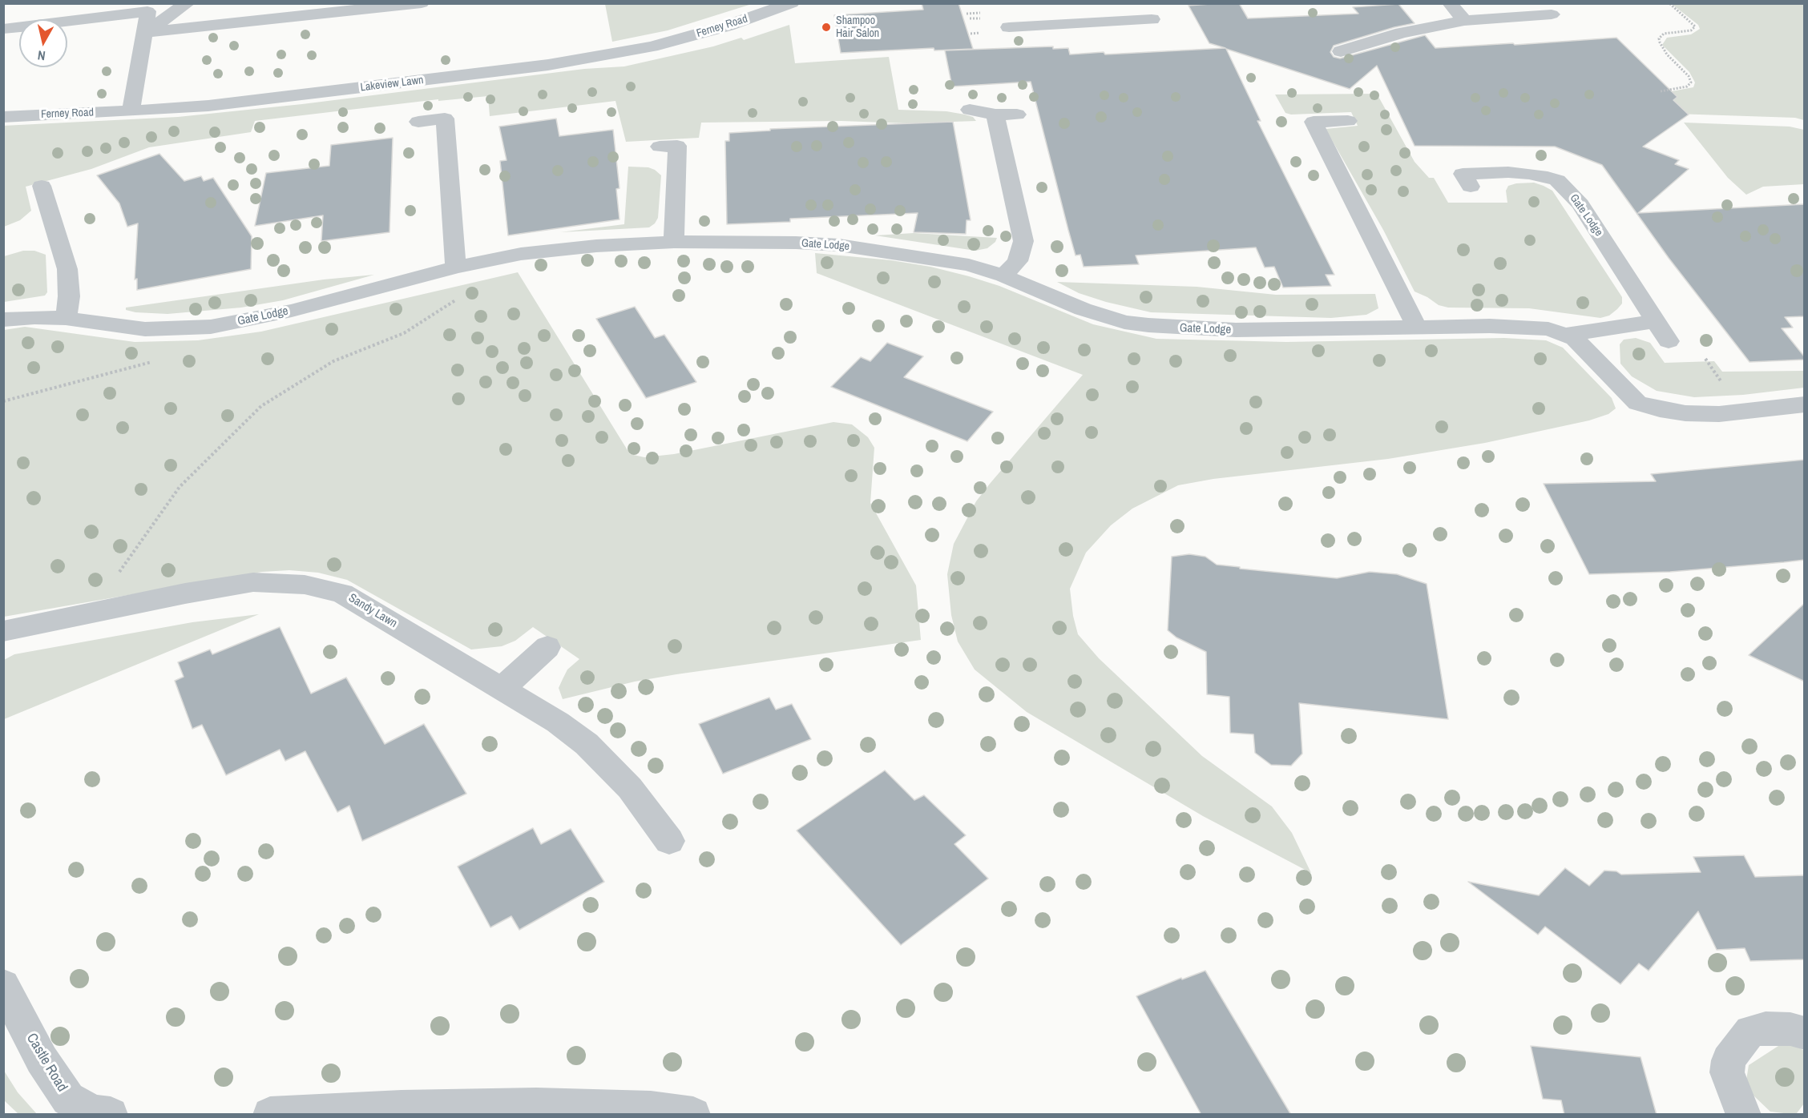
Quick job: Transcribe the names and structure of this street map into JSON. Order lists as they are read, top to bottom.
{
  "streets": {
    "street": [
      "Ferney Road",
      "Lakeview Lawn",
      "Gate Lodge",
      "Sandy Lawn",
      "Castle Road"
    ]
  },
  "crossings": [
    ["Ferney Road", "Lakeview Lawn"]
  ],
  "places": ["Shampoo Hair Salon"],
  "north": "bottom"
}
